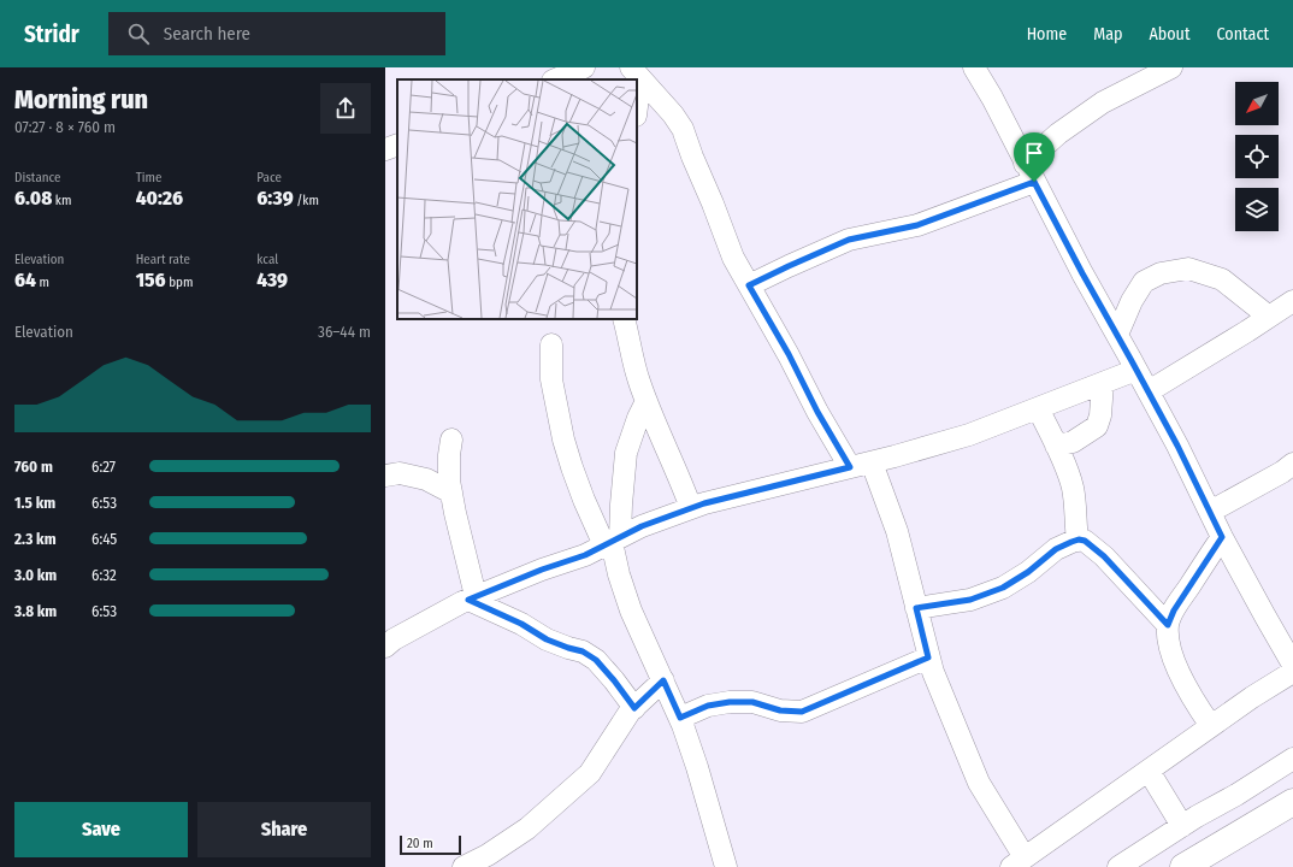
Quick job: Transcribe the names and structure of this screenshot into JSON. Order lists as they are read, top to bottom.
{
  "scale_bar": "20 m",
  "north": "bottom left",
  "page": {
    "header": "Stridr",
    "search": "Search here",
    "nav": [
      "Home",
      "Map",
      "About",
      "Contact"
    ],
    "heading": ["Morning run", "07:27 · 8 × 760 m"],
    "stats": [
      ["Distance", "6.08 km"],
      ["Time", "40:26"],
      ["Pace", "6:39 /km"],
      ["Elevation", "64 m"],
      ["Heart rate", "156 bpm"],
      ["kcal", "439"]
    ],
    "chart": ["Elevation", "36–44 m"],
    "list": [
      {
        "name": "760 m",
        "note": "6:27"
      },
      {
        "name": "1.5 km",
        "note": "6:53"
      },
      {
        "name": "2.3 km",
        "note": "6:45"
      },
      {
        "name": "3.0 km",
        "note": "6:32"
      },
      {
        "name": "3.8 km",
        "note": "6:53"
      }
    ],
    "buttons": ["Save", "Share"],
    "scale": "20 m"
  }
}
